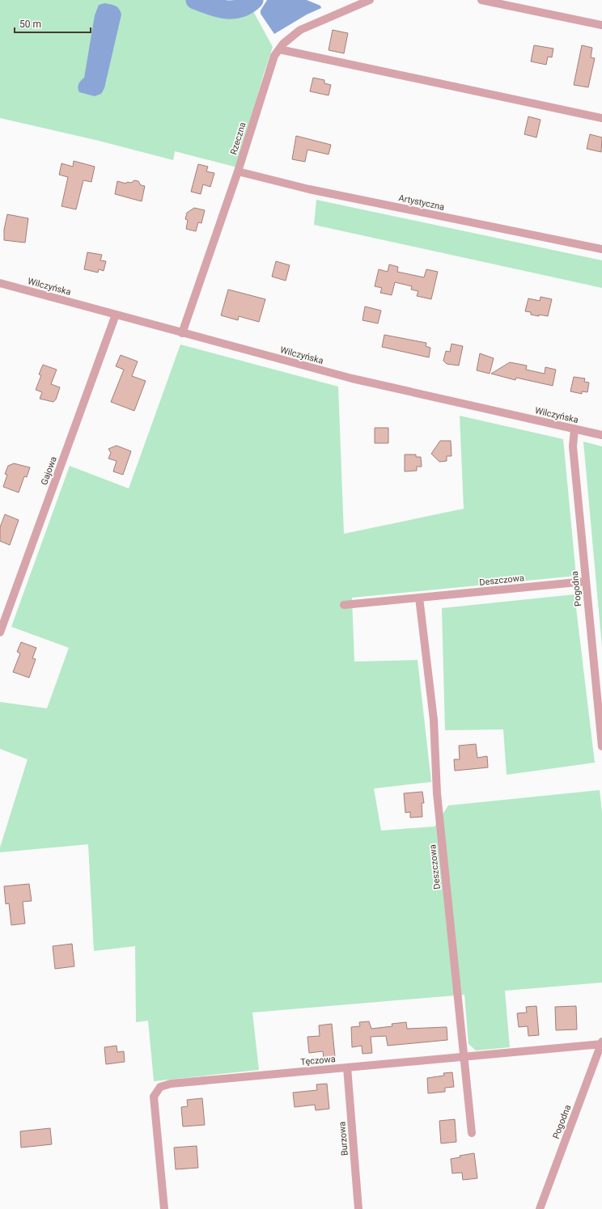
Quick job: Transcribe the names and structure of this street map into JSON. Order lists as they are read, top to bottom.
{
  "streets": {
    "street": [
      "Rzeczna",
      "Artystyczna",
      "Wilczyńska",
      "Gajowa",
      "Deszczowa",
      "Pogodna",
      "Tęczowa",
      "Burzowa"
    ]
  },
  "crossings": [
    ["Rzeczna", "Artystyczna"],
    ["Rzeczna", "Wilczyńska"],
    ["Wilczyńska", "Gajowa"],
    ["Wilczyńska", "Pogodna"],
    ["Deszczowa", "Pogodna"],
    ["Deszczowa", "Tęczowa"],
    ["Pogodna", "Tęczowa"],
    ["Tęczowa", "Burzowa"]
  ],
  "scale_bar": "50 m"
}
